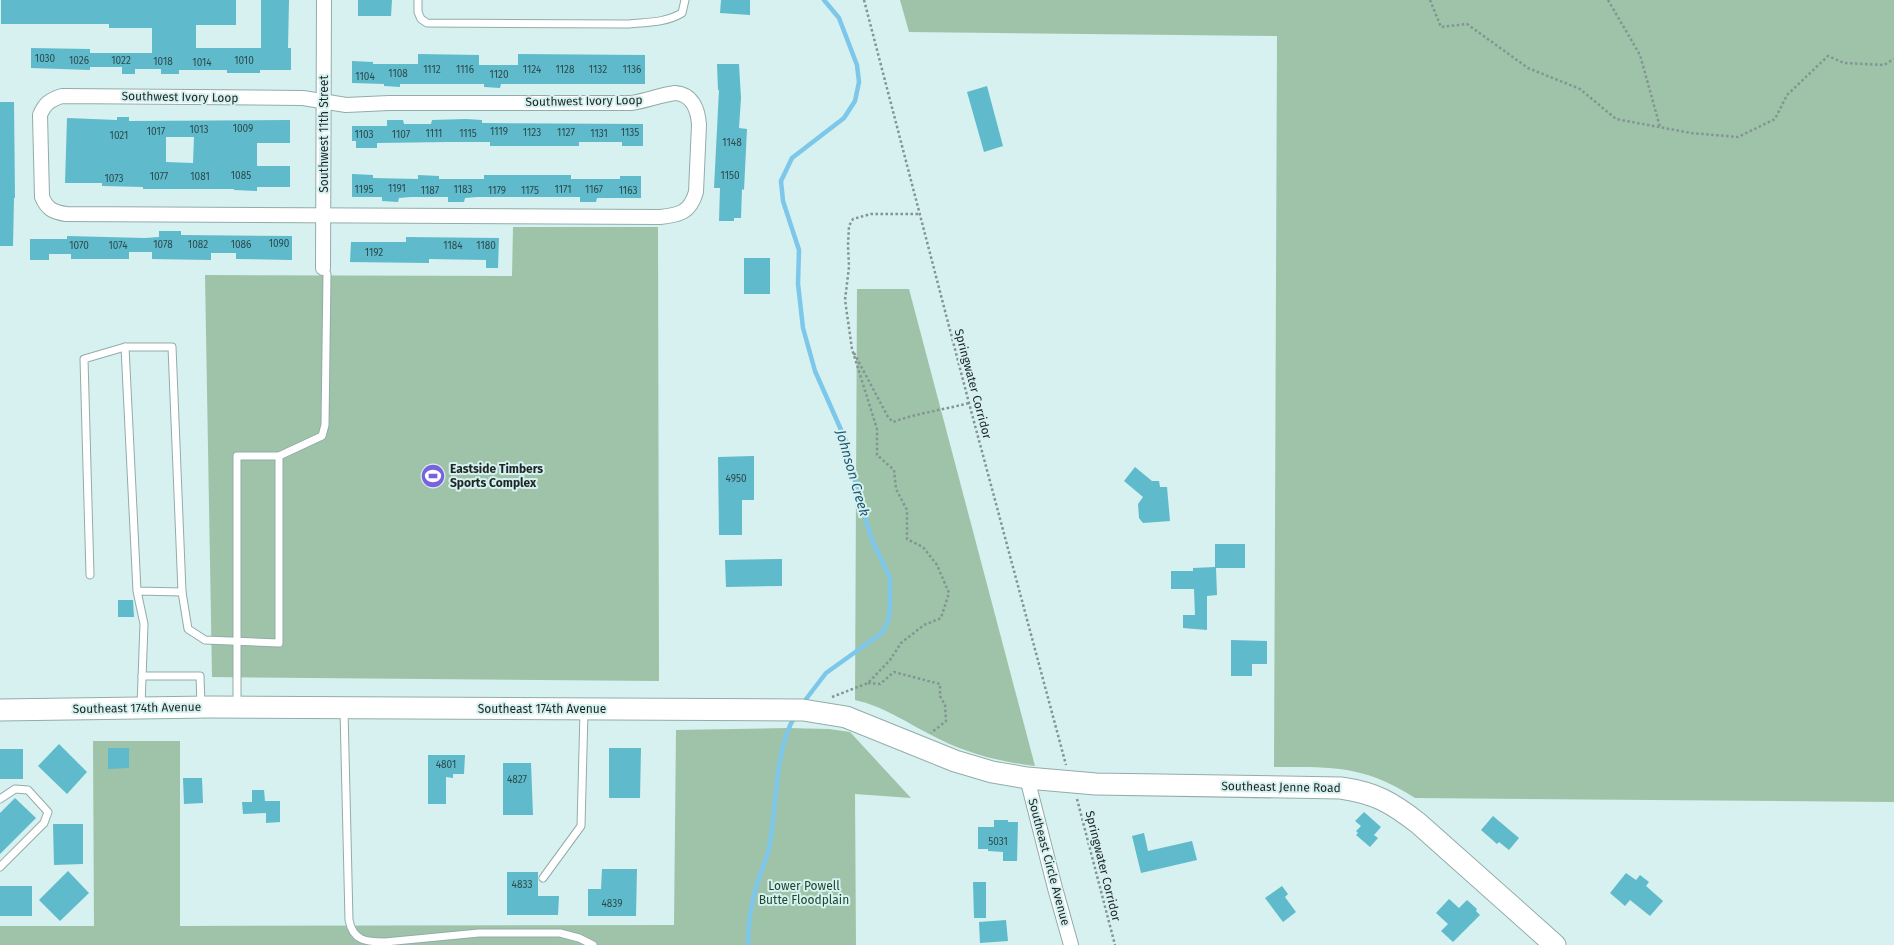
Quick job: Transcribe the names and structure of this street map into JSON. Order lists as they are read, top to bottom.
{
  "streets": {
    "main road": ["Southeast 174th Avenue", "Southeast Jenne Road"],
    "street": ["Southwest Ivory Loop", "Southwest 11th Street", "Southeast Circle Avenue"],
    "path": ["Springwater Corridor"]
  },
  "crossings": [
    ["Southwest Ivory Loop", "Southwest 11th Street"],
    ["Springwater Corridor", "Southeast 174th Avenue"],
    ["Springwater Corridor", "Southeast Jenne Road"],
    ["Southeast 174th Avenue", "Southeast Jenne Road"],
    ["Southeast 174th Avenue", "Southeast Circle Avenue"]
  ],
  "water": ["Johnson Creek"],
  "parks": ["Lower Powell Butte Floodplain"],
  "places": {
    "sports": ["Eastside Timbers Sports Complex"]
  },
  "house_numbers": [
    "1030",
    "1026",
    "1022",
    "1010",
    "1018",
    "1014",
    "1112",
    "1116",
    "1124",
    "1128",
    "1132",
    "1136",
    "1108",
    "1120",
    "1104",
    "1009",
    "1013",
    "1017",
    "1119",
    "1123",
    "1127",
    "1135",
    "1111",
    "1115",
    "1131",
    "1103",
    "1107",
    "1021",
    "1148",
    "1085",
    "1150",
    "1077",
    "1081",
    "1073",
    "1191",
    "1195",
    "1183",
    "1171",
    "1167",
    "1187",
    "1179",
    "1175",
    "1163",
    "1090",
    "1078",
    "1082",
    "1086",
    "1070",
    "1074",
    "1184",
    "1180",
    "1192",
    "4950",
    "4801",
    "4827",
    "5031",
    "4833",
    "4839"
  ]
}
